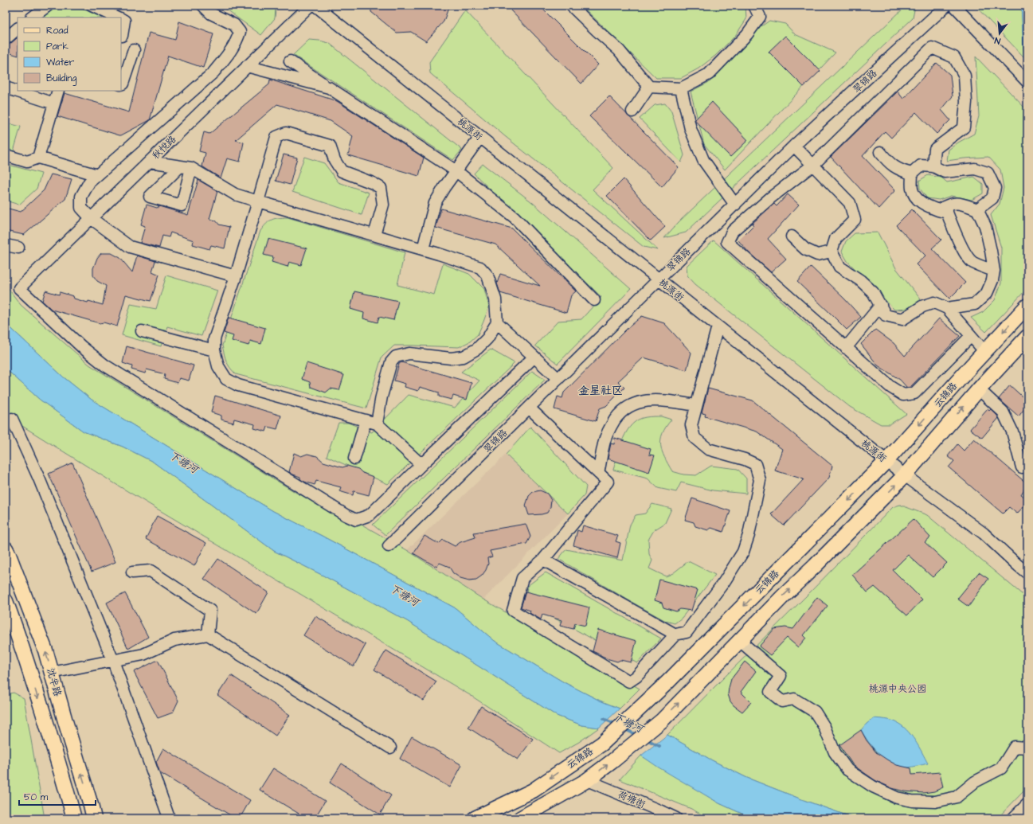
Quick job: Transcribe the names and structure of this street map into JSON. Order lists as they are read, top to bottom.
{
  "streets": {
    "main road": ["云锦路", "沈半路"],
    "street": [
      "翠锦路",
      "桃源街",
      "秋悦路",
      "荷塘街"
    ]
  },
  "crossings": [
    ["翠锦路", "桃源街"],
    ["桃源街", "云锦路"]
  ],
  "districts": ["金星社区"],
  "water": ["下塘河"],
  "parks": ["桃源中央公园"],
  "legend": [
    "Road",
    "Park",
    "Water",
    "Building"
  ],
  "scale_bar": "50 m",
  "north": "bottom"
}
